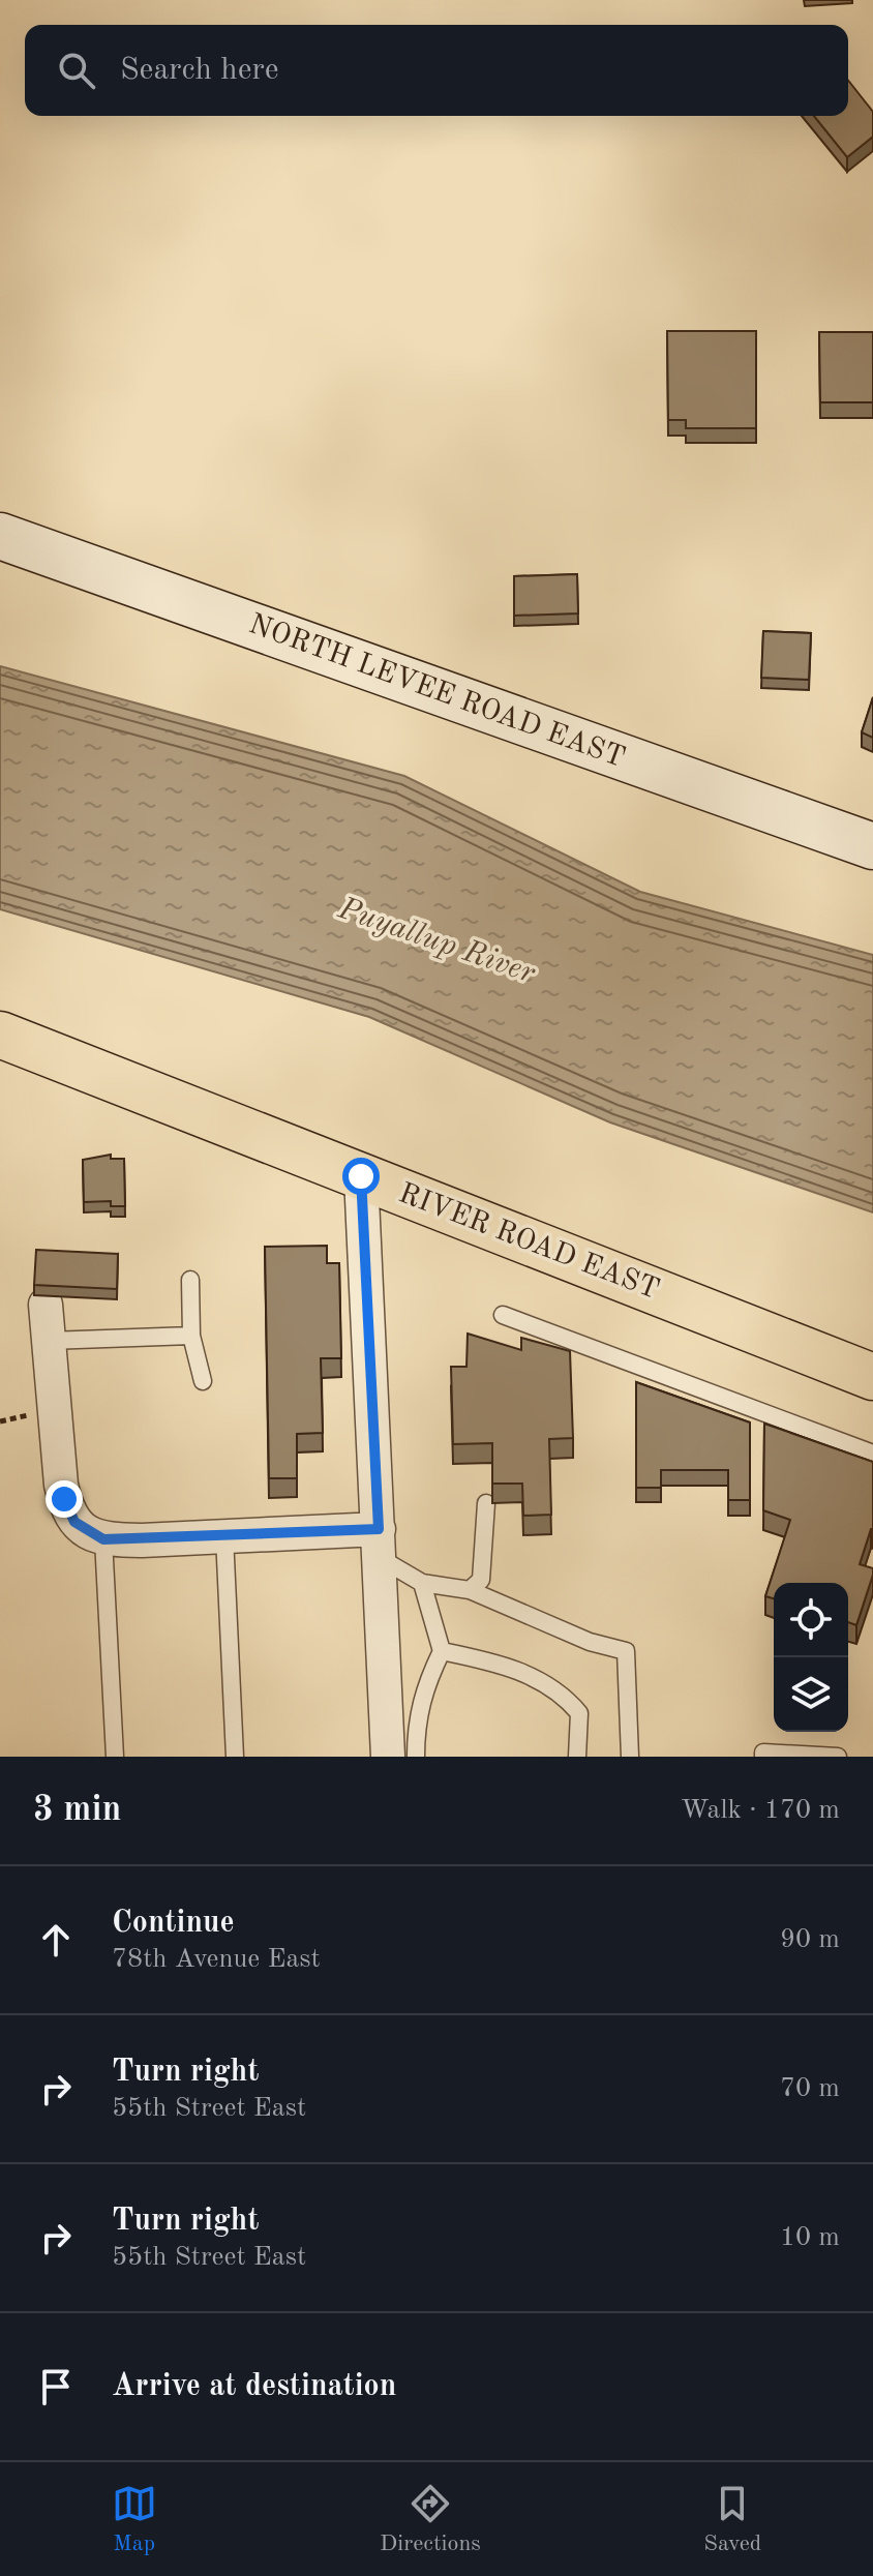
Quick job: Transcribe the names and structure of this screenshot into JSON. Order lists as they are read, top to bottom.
{
  "streets": {
    "main road": ["RIVER ROAD EAST"],
    "street": ["NORTH LEVEE ROAD EAST"]
  },
  "water": ["Puyallup River"],
  "page": {
    "search": "Search here",
    "heading": ["3 min", "Walk · 170 m"],
    "list": [
      ["Continue", "78th Avenue East", "90 m"],
      ["Turn right", "55th Street East", "70 m"],
      ["Turn right", "55th Street East", "10 m"],
      "Arrive at destination"
    ],
    "nav": ["Map", "Directions", "Saved"]
  }
}
